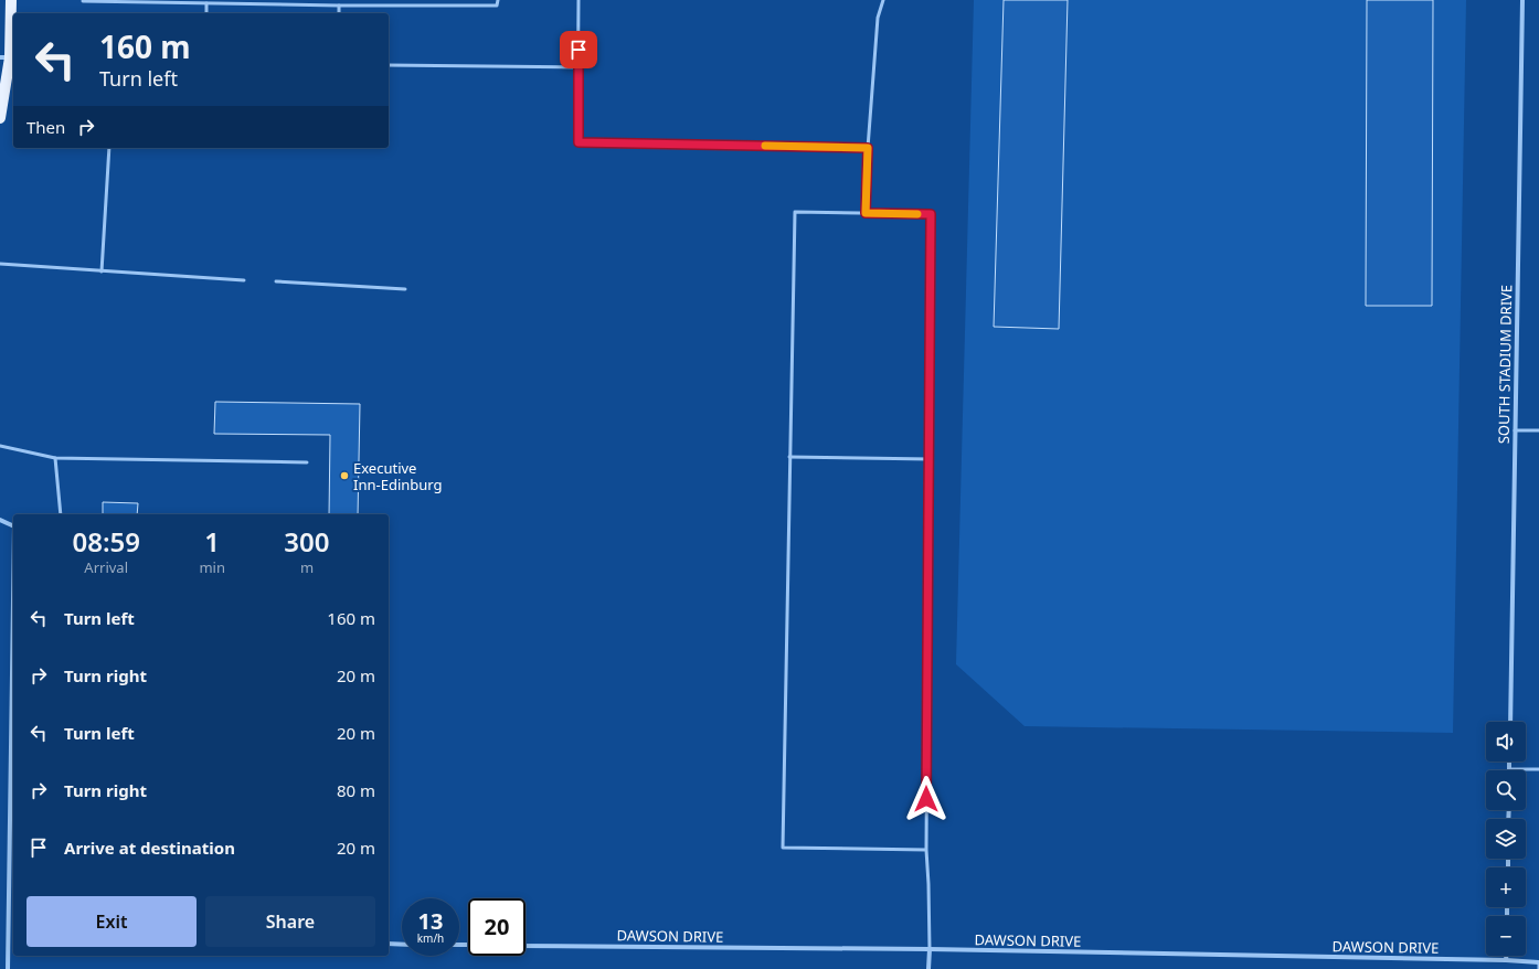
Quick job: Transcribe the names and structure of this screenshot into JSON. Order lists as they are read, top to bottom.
{
  "streets": {
    "street": ["SOUTH STADIUM DRIVE", "DAWSON DRIVE"]
  },
  "places": ["Executive Inn-Edinburg"],
  "page": {
    "turn": ["160 m", "Turn left"],
    "then": "Then",
    "eta": [
      "08:59",
      "Arrival",
      "1",
      "min",
      "300",
      "m"
    ],
    "list": [
      {
        "name": "Turn left",
        "value": "160 m"
      },
      {
        "name": "Turn right",
        "value": "20 m"
      },
      {
        "name": "Turn left",
        "value": "20 m"
      },
      {
        "name": "Turn right",
        "value": "80 m"
      },
      {
        "name": "Arrive at destination",
        "value": "20 m"
      }
    ],
    "map_buttons": ["+", "−"],
    "buttons": ["Exit", "Share"],
    "speed": "13 km/h",
    "limit": "20"
  }
}
